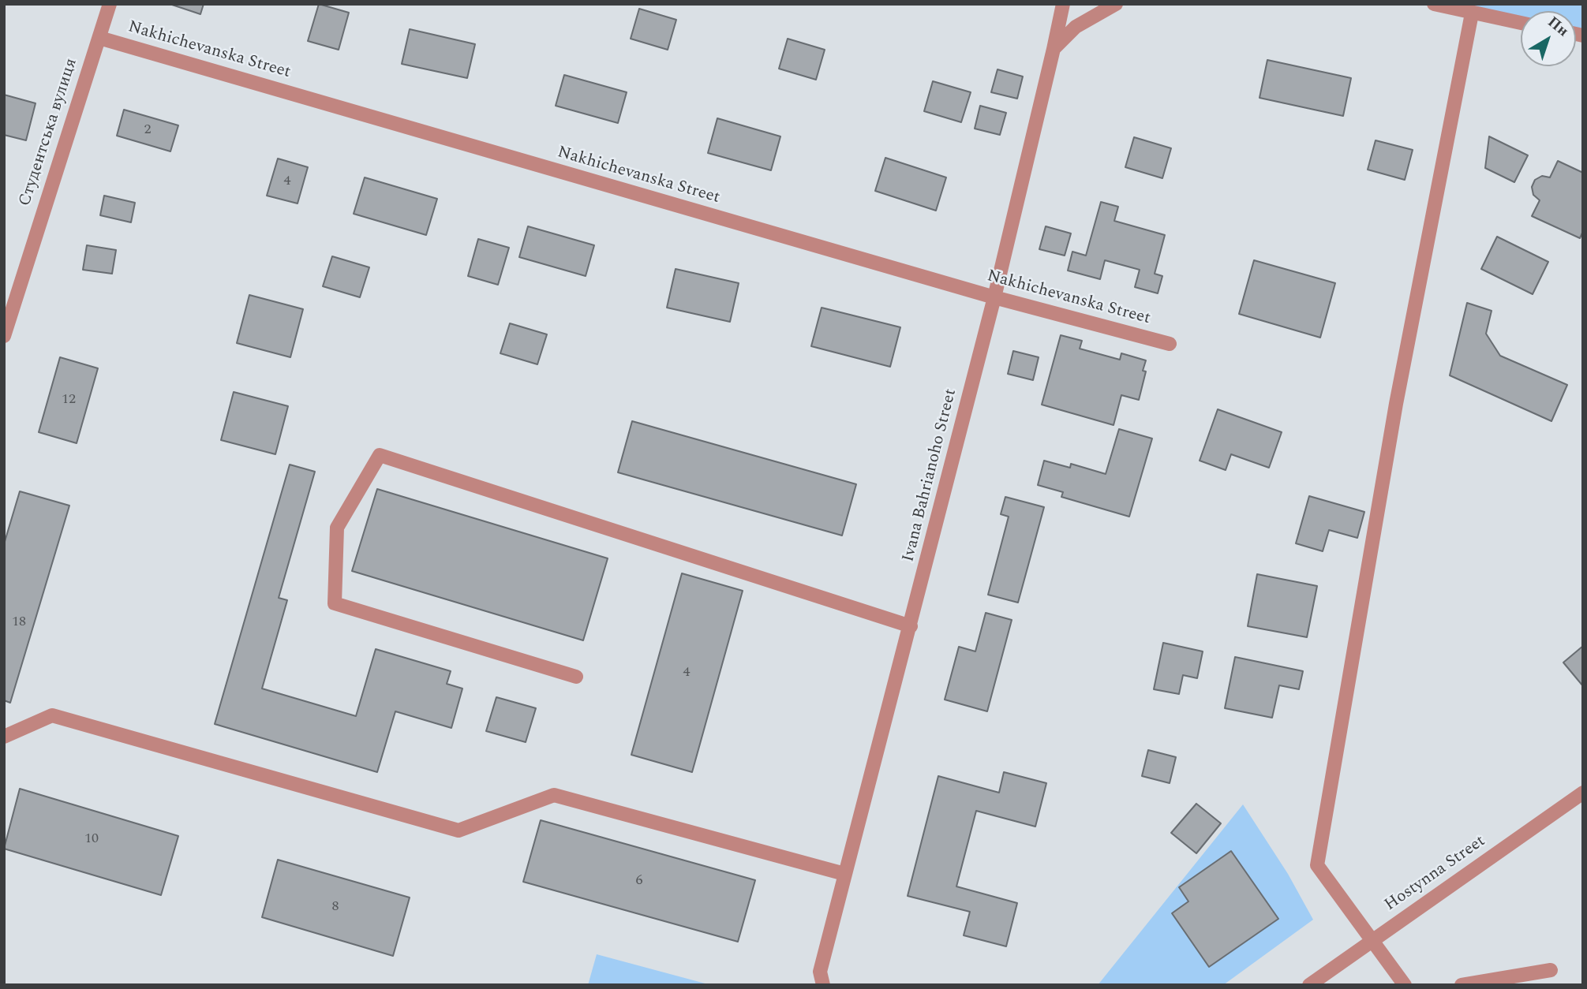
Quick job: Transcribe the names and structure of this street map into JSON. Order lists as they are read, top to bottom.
{
  "streets": {
    "street": [
      "Nakhichevanska Street",
      "Студентська вулиця",
      "Ivana Bahrianoho Street",
      "Hostynna Street"
    ]
  },
  "crossings": [
    ["Nakhichevanska Street", "Студентська вулиця"],
    ["Nakhichevanska Street", "Ivana Bahrianoho Street"]
  ],
  "house_numbers": [
    "2",
    "4",
    "12",
    "18",
    "4",
    "10",
    "6",
    "8"
  ],
  "north": "top right"
}
